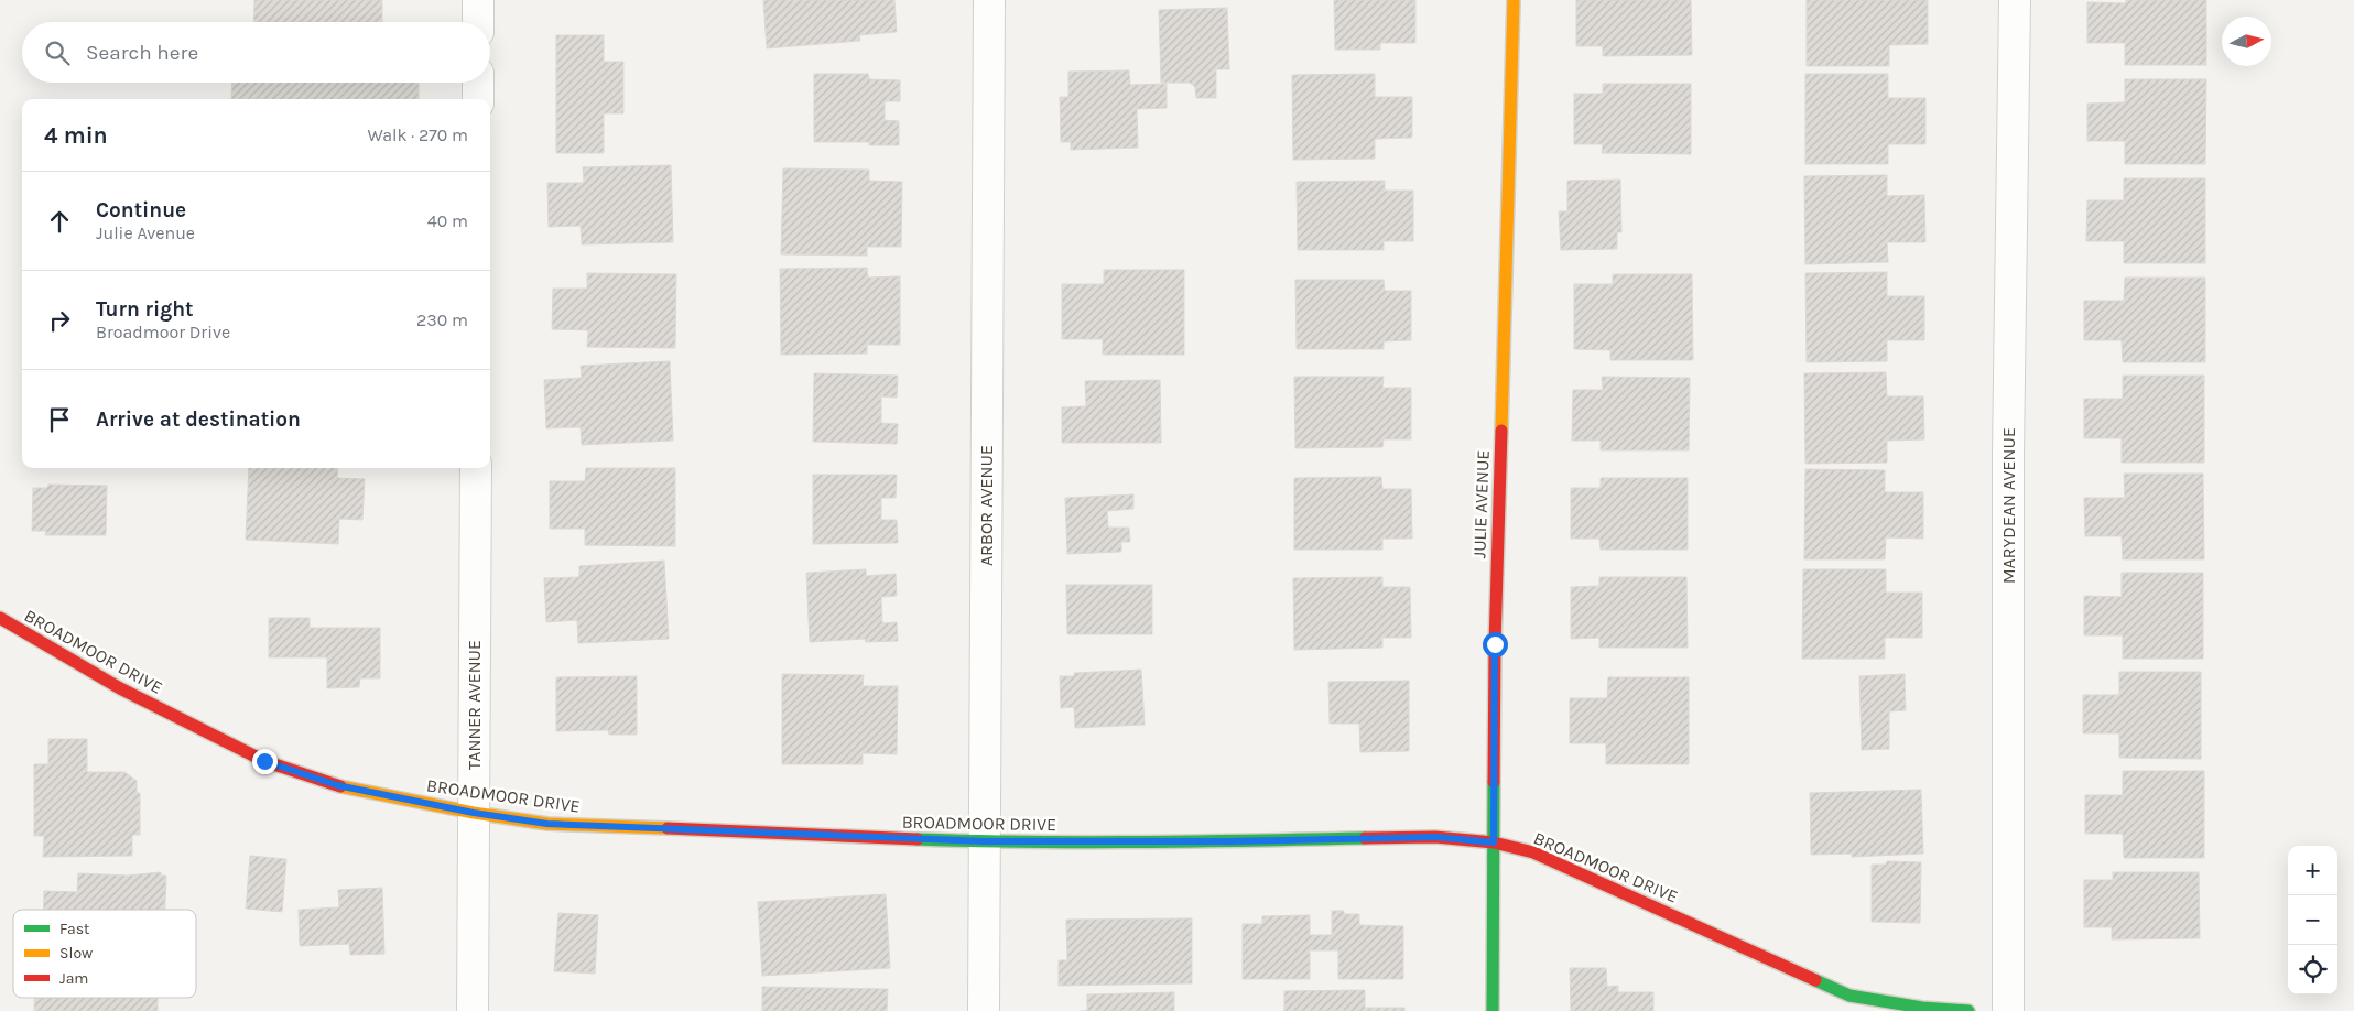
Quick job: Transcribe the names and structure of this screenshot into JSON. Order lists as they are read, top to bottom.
{
  "streets": {
    "street": [
      "JULIE AVENUE",
      "ARBOR AVENUE",
      "MARYDEAN AVENUE",
      "BROADMOOR DRIVE",
      "TANNER AVENUE"
    ]
  },
  "crossings": [
    ["JULIE AVENUE", "BROADMOOR DRIVE"],
    ["ARBOR AVENUE", "BROADMOOR DRIVE"],
    ["BROADMOOR DRIVE", "TANNER AVENUE"]
  ],
  "legend": ["Fast", "Slow", "Jam"],
  "north": "right",
  "page": {
    "search": "Search here",
    "heading": ["4 min", "Walk · 270 m"],
    "list": [
      ["Continue", "Julie Avenue", "40 m"],
      ["Turn right", "Broadmoor Drive", "230 m"],
      "Arrive at destination"
    ],
    "map_buttons": ["+", "−"]
  }
}
